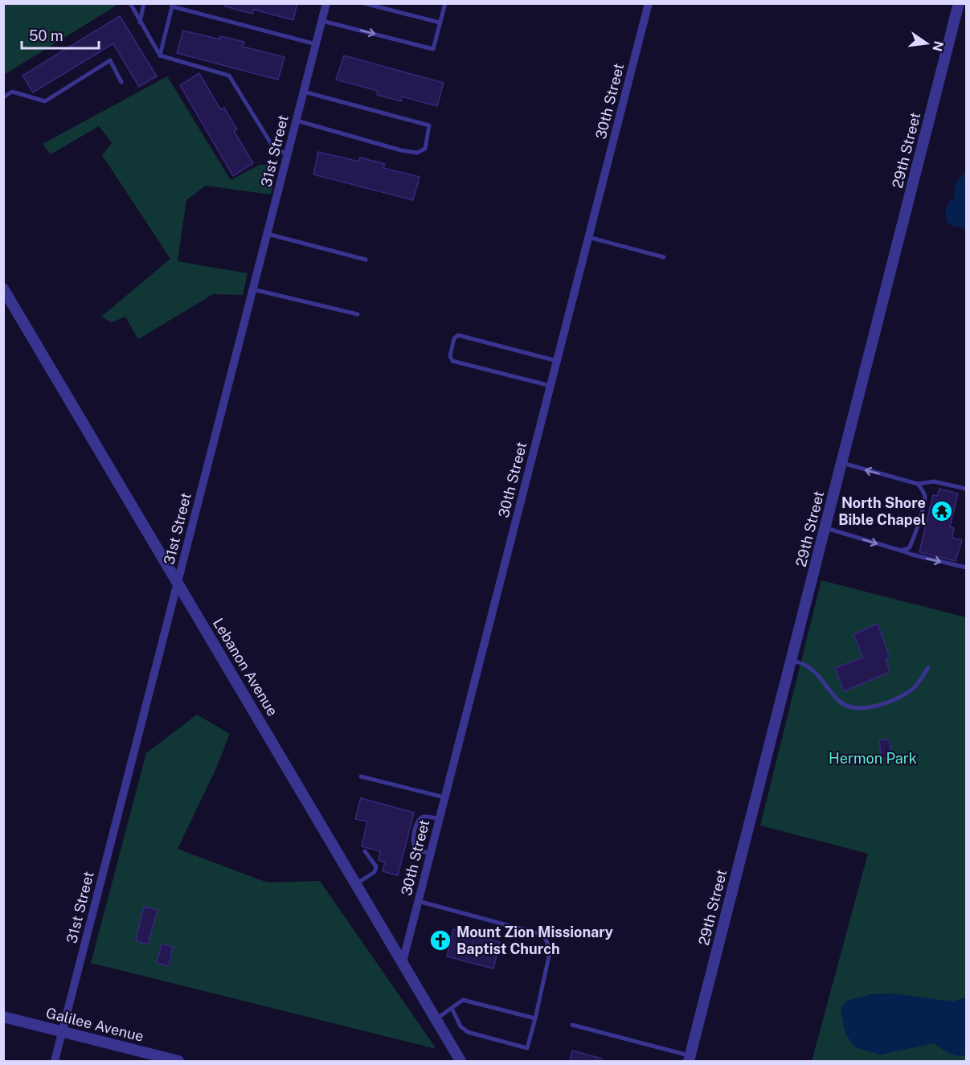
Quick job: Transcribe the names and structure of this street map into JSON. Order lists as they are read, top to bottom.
{
  "streets": {
    "street": [
      "30th Street",
      "29th Street",
      "31st Street",
      "Lebanon Avenue",
      "Galilee Avenue"
    ]
  },
  "crossings": [
    ["30th Street", "Lebanon Avenue"],
    ["31st Street", "Lebanon Avenue"],
    ["31st Street", "Galilee Avenue"]
  ],
  "parks": ["Hermon Park"],
  "places": {
    "temple": ["North Shore Bible Chapel"],
    "church": ["Mount Zion Missionary Baptist Church"]
  },
  "scale_bar": "50 m",
  "north": "right"
}
